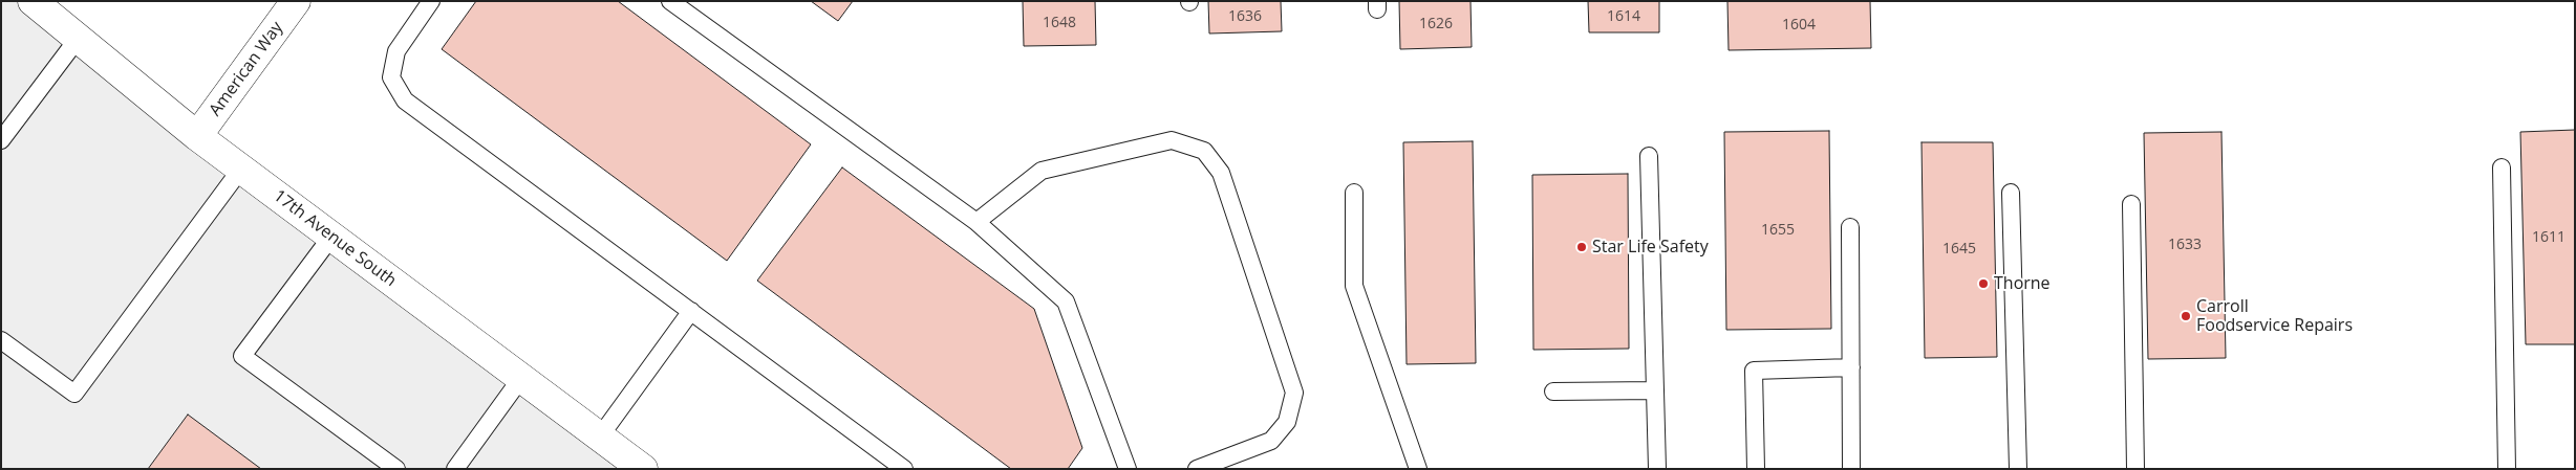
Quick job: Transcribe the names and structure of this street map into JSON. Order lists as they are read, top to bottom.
{
  "streets": {
    "street": ["American Way", "17th Avenue South"]
  },
  "crossings": [
    ["American Way", "17th Avenue South"]
  ],
  "places": ["Star Life Safety", "Thorne", "Carroll Foodservice Repairs"],
  "house_numbers": [
    "1636",
    "1614",
    "1648",
    "1626",
    "1604",
    "1655",
    "1611",
    "1633",
    "1645"
  ]
}
